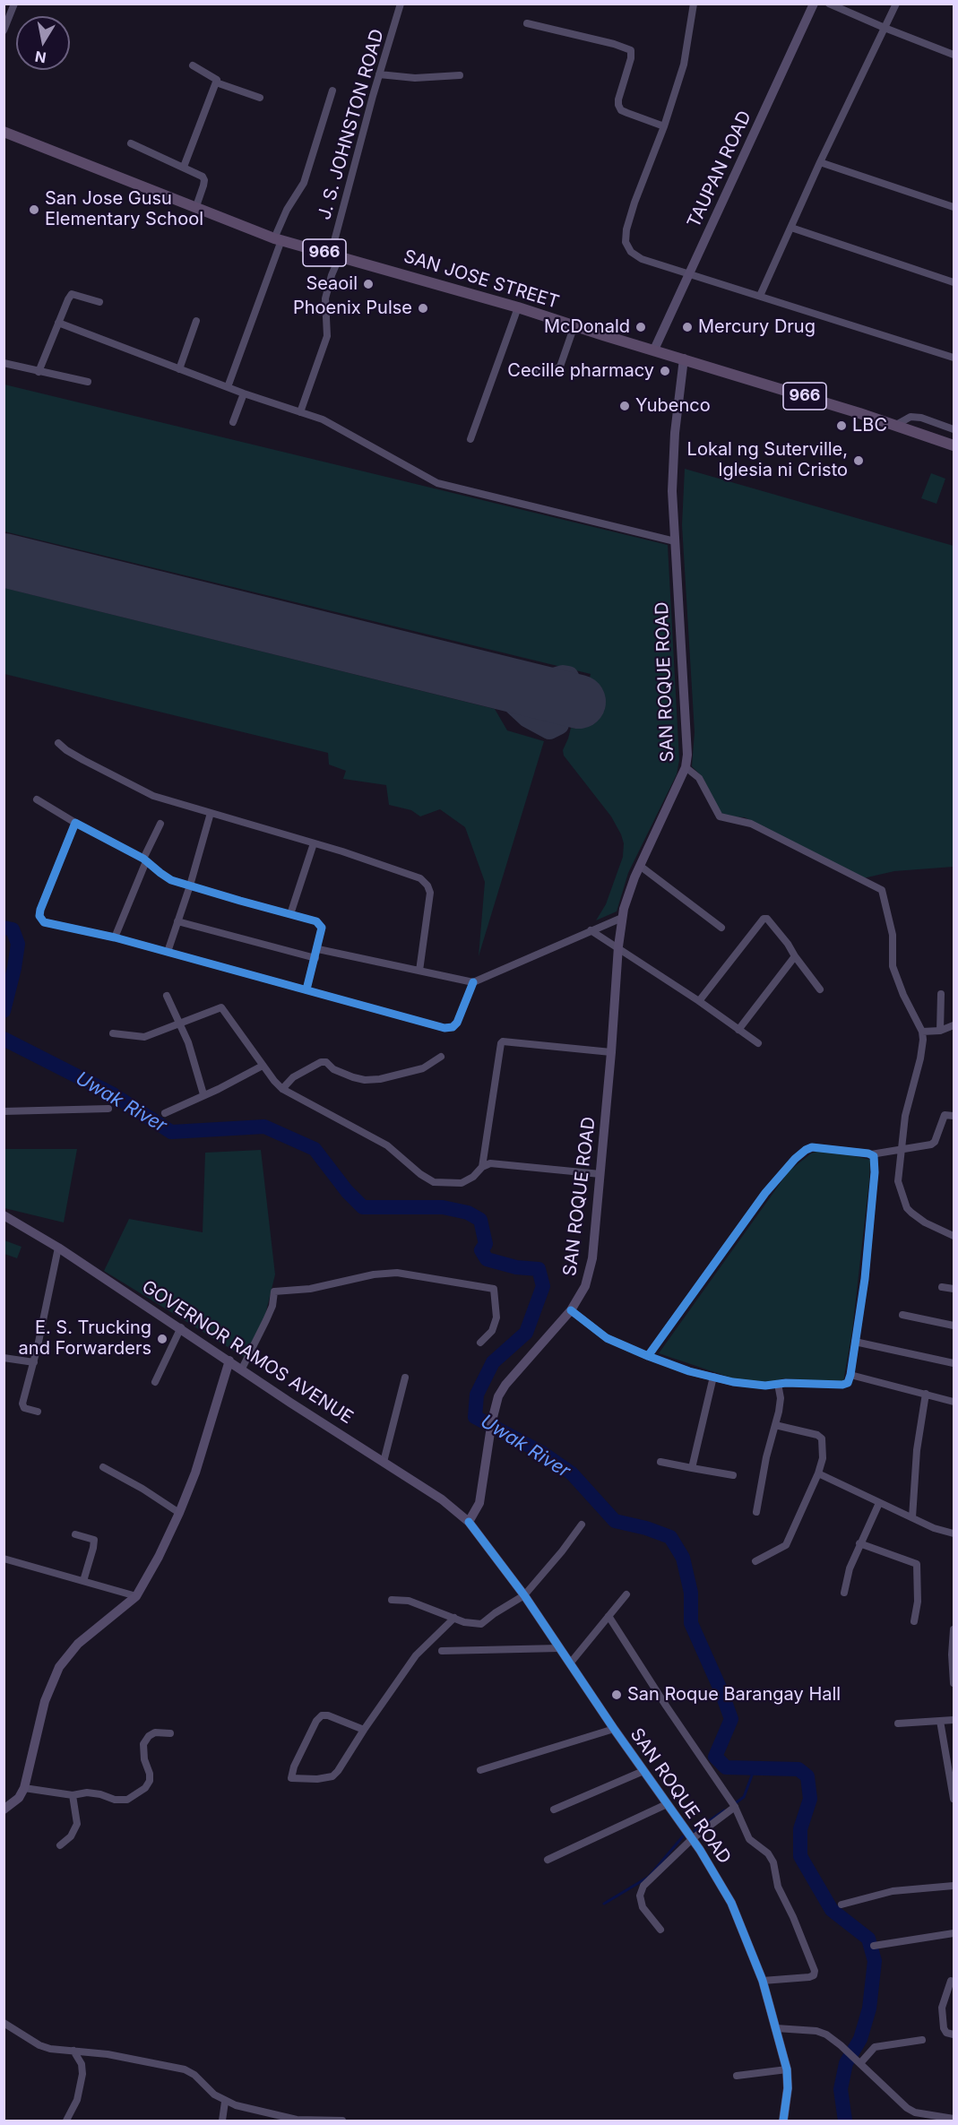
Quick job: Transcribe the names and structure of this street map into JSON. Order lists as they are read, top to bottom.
{
  "streets": {
    "main road": [
      "TAUPAN ROAD",
      "966",
      "SAN JOSE STREET",
      "SAN ROQUE ROAD",
      "GOVERNOR RAMOS AVENUE"
    ],
    "street": ["J. S. JOHNSTON ROAD"]
  },
  "crossings": [
    ["J. S. JOHNSTON ROAD", "SAN JOSE STREET"],
    ["TAUPAN ROAD", "SAN JOSE STREET"],
    ["SAN JOSE STREET", "SAN ROQUE ROAD"],
    ["SAN ROQUE ROAD", "GOVERNOR RAMOS AVENUE"]
  ],
  "water": ["Uwak River"],
  "places": [
    "San Jose Gusu Elementary School",
    "Seaoil",
    "Phoenix Pulse",
    "McDonald",
    "Mercury Drug",
    "Cecille pharmacy",
    "Yubenco",
    "LBC",
    "Lokal ng Suterville, Iglesia ni Cristo",
    "E. S. Trucking and Forwarders",
    "San Roque Barangay Hall"
  ],
  "north": "bottom"
}
